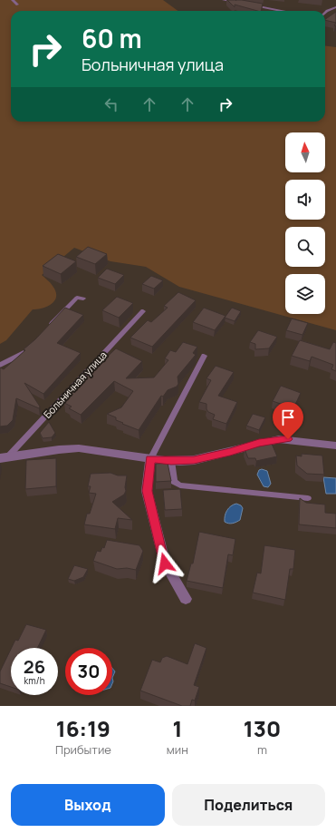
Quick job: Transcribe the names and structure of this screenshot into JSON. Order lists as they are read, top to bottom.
{
  "streets": {
    "street": ["Больничная улица"]
  },
  "north": "top",
  "page": {
    "turn": ["60 m", "Больничная улица"],
    "speed": "26 km/h",
    "limit": "30",
    "eta": [
      "16:19",
      "Прибытие",
      "1",
      "мин",
      "130",
      "m"
    ],
    "buttons": ["Выход", "Поделиться"]
  }
}
